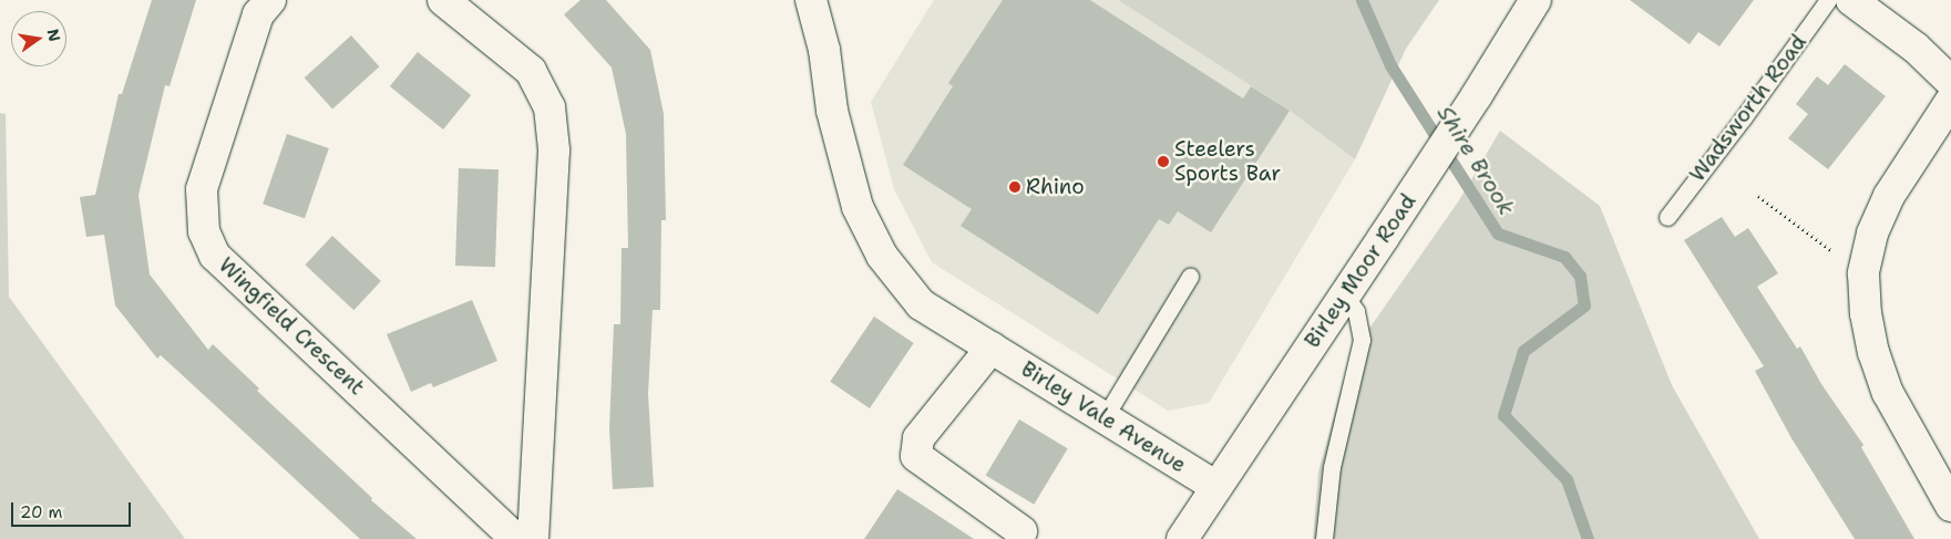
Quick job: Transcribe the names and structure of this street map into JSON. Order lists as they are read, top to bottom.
{
  "streets": {
    "street": ["Birley Moor Road", "Wingfield Crescent", "Birley Vale Avenue"],
    "lane": ["Wadsworth Road"]
  },
  "crossings": [
    ["Birley Moor Road", "Birley Vale Avenue"]
  ],
  "water": ["Shire Brook"],
  "places": ["Steelers Sports Bar", "Rhino"],
  "scale_bar": "20 m",
  "north": "right"
}
